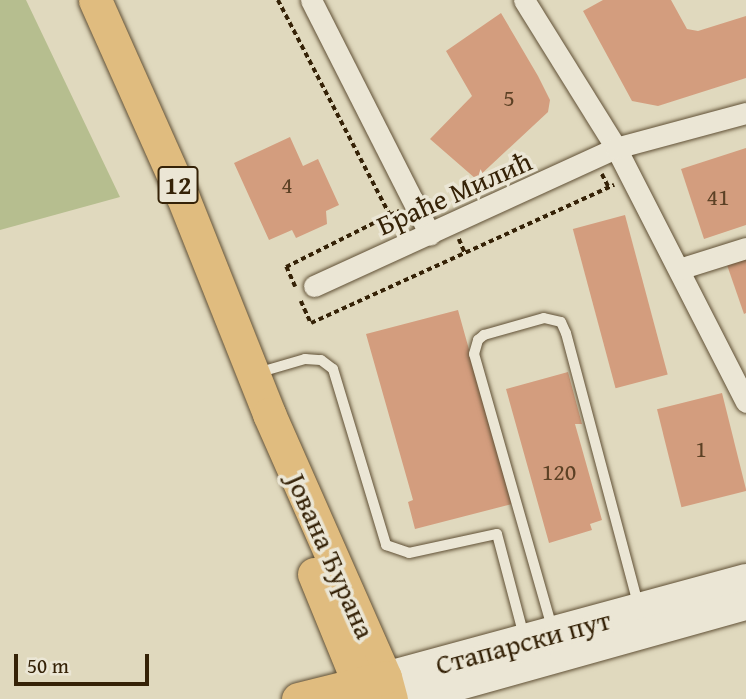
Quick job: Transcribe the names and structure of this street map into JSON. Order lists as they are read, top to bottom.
{
  "streets": {
    "main road": ["12", "Јована Ђурана", "Стапарски пут"],
    "street": ["Браће Милић"]
  },
  "crossings": [
    ["Јована Ђурана", "Стапарски пут"]
  ],
  "house_numbers": [
    "5",
    "4",
    "41",
    "1",
    "120"
  ],
  "scale_bar": "50 m"
}
